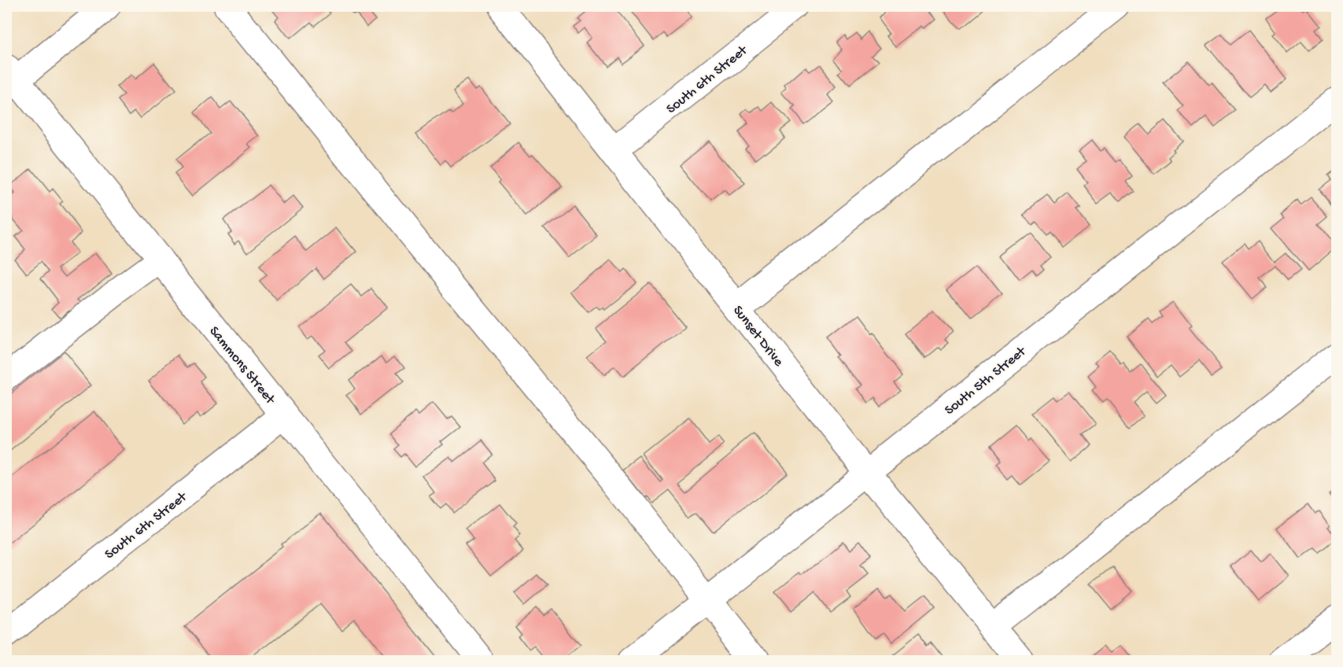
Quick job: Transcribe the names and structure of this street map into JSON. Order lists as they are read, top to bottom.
{
  "streets": {
    "street": [
      "South 6th Street",
      "Sunset Drive",
      "Sammons Street",
      "South 5th Street"
    ]
  },
  "crossings": [
    ["South 6th Street", "Sunset Drive"],
    ["South 6th Street", "Sammons Street"],
    ["Sunset Drive", "South 5th Street"]
  ]
}
